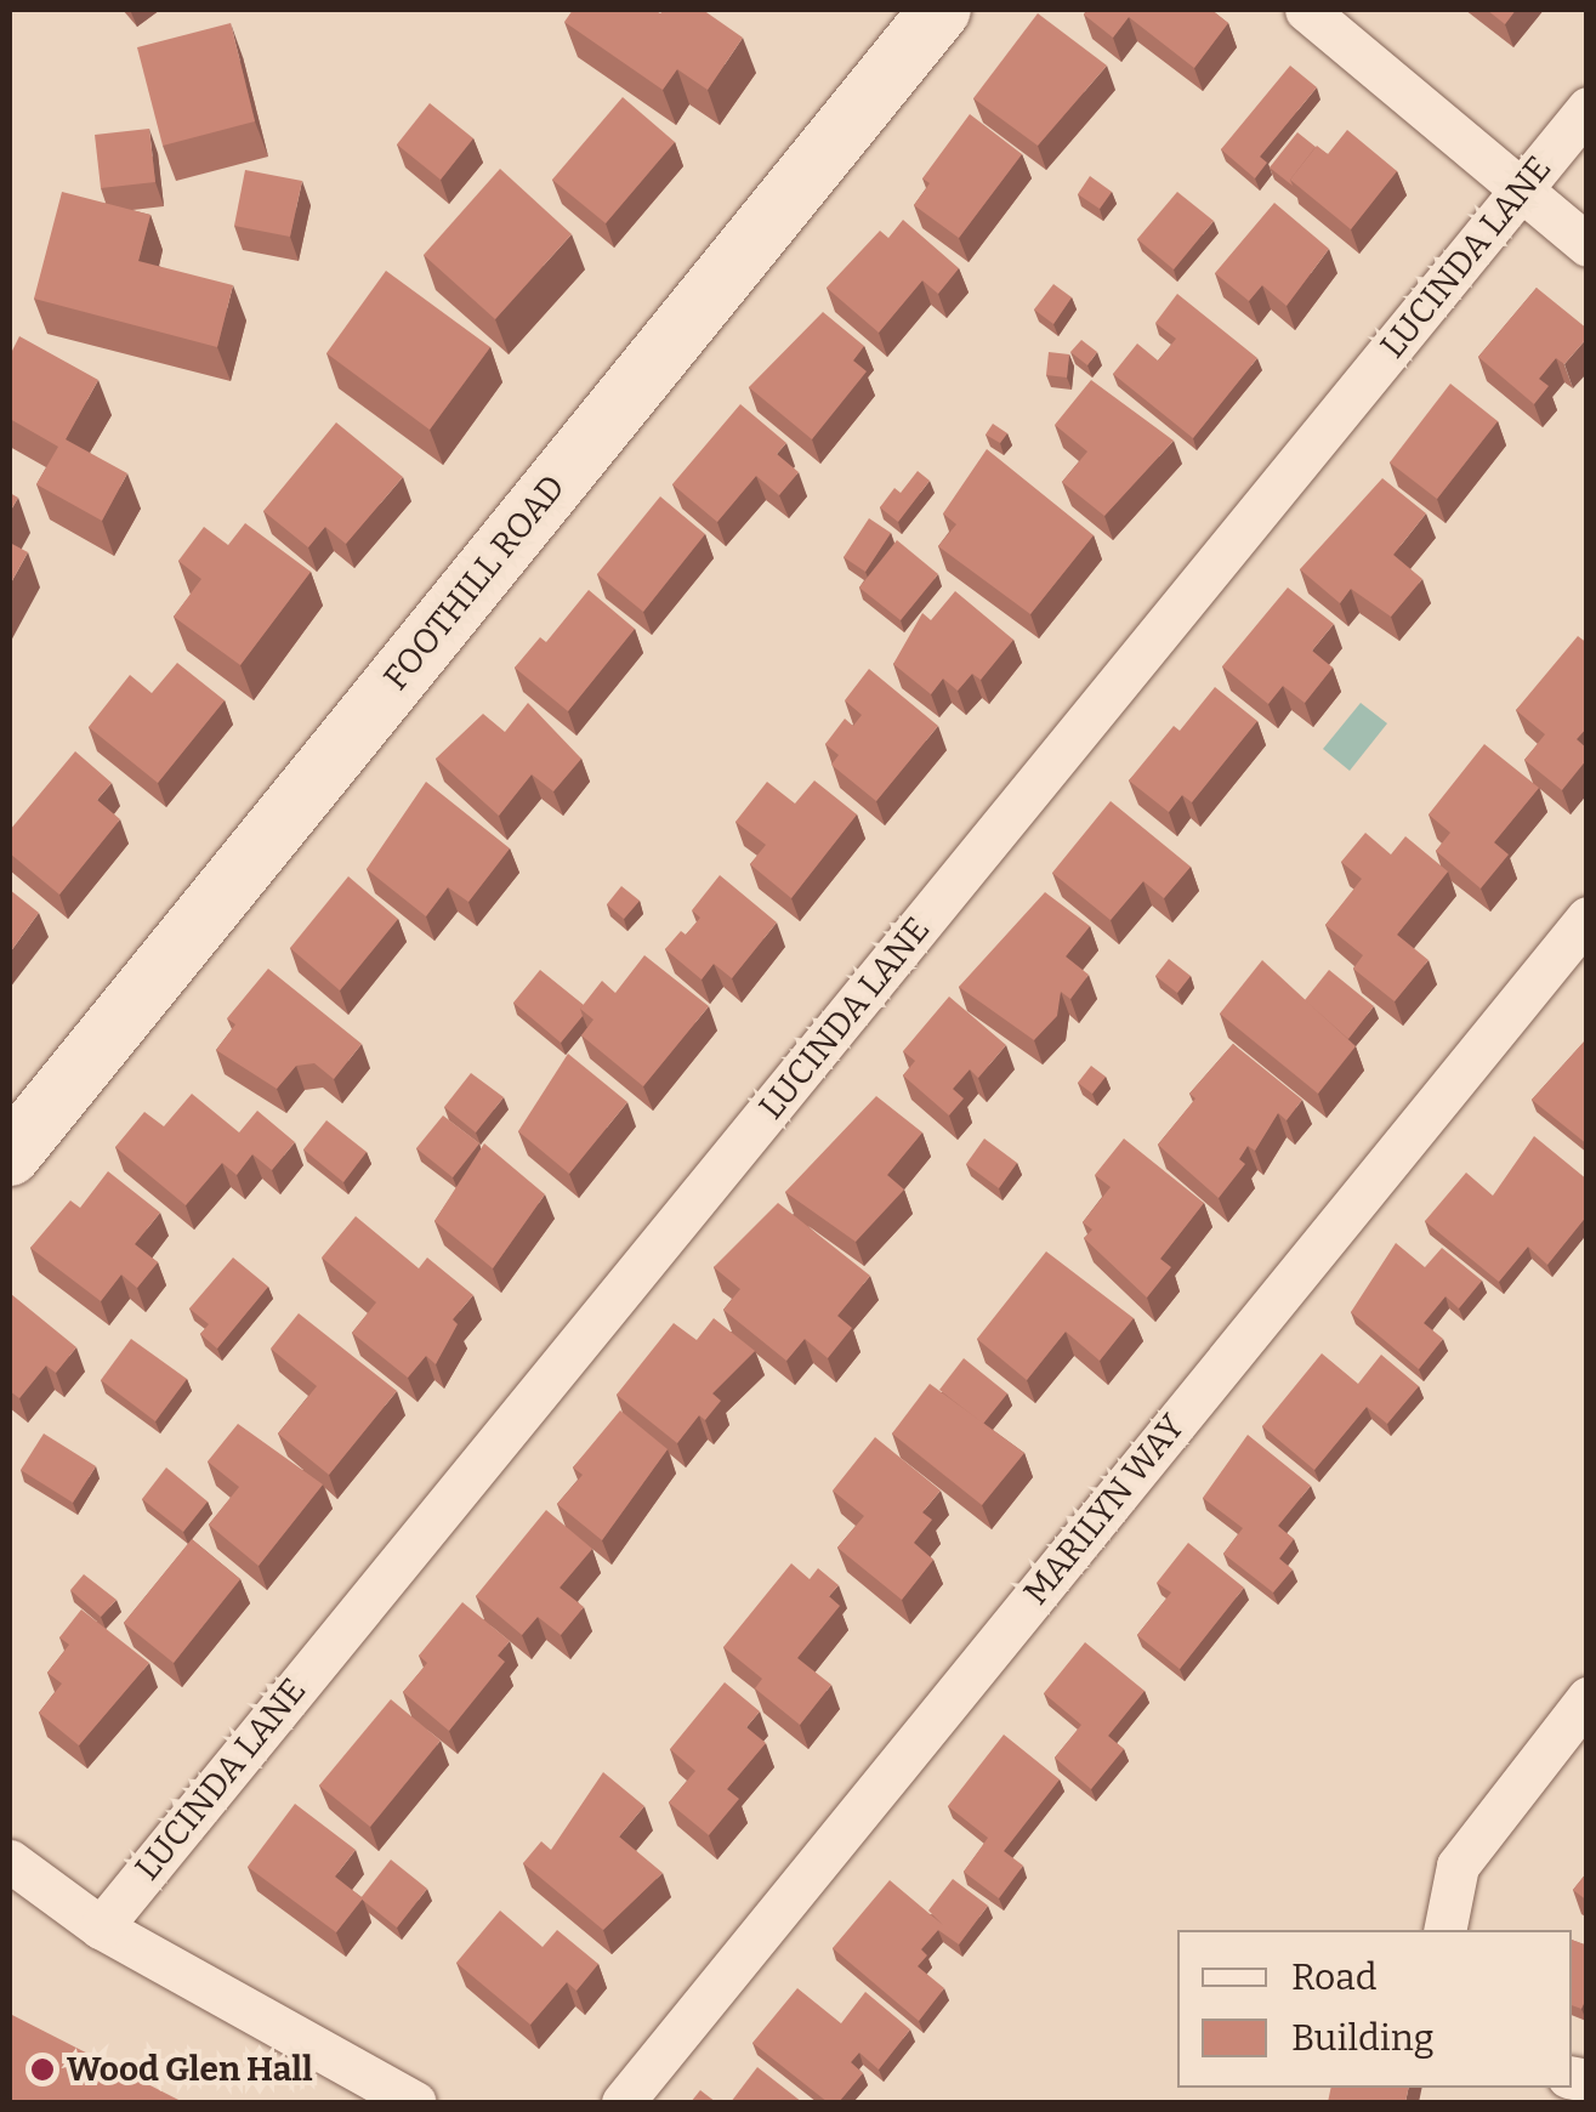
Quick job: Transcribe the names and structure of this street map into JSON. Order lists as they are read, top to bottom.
{
  "streets": {
    "main road": ["FOOTHILL ROAD"],
    "street": ["LUCINDA LANE", "MARILYN WAY"]
  },
  "places": ["Wood Glen Hall"],
  "legend": ["Road", "Building"]
}
